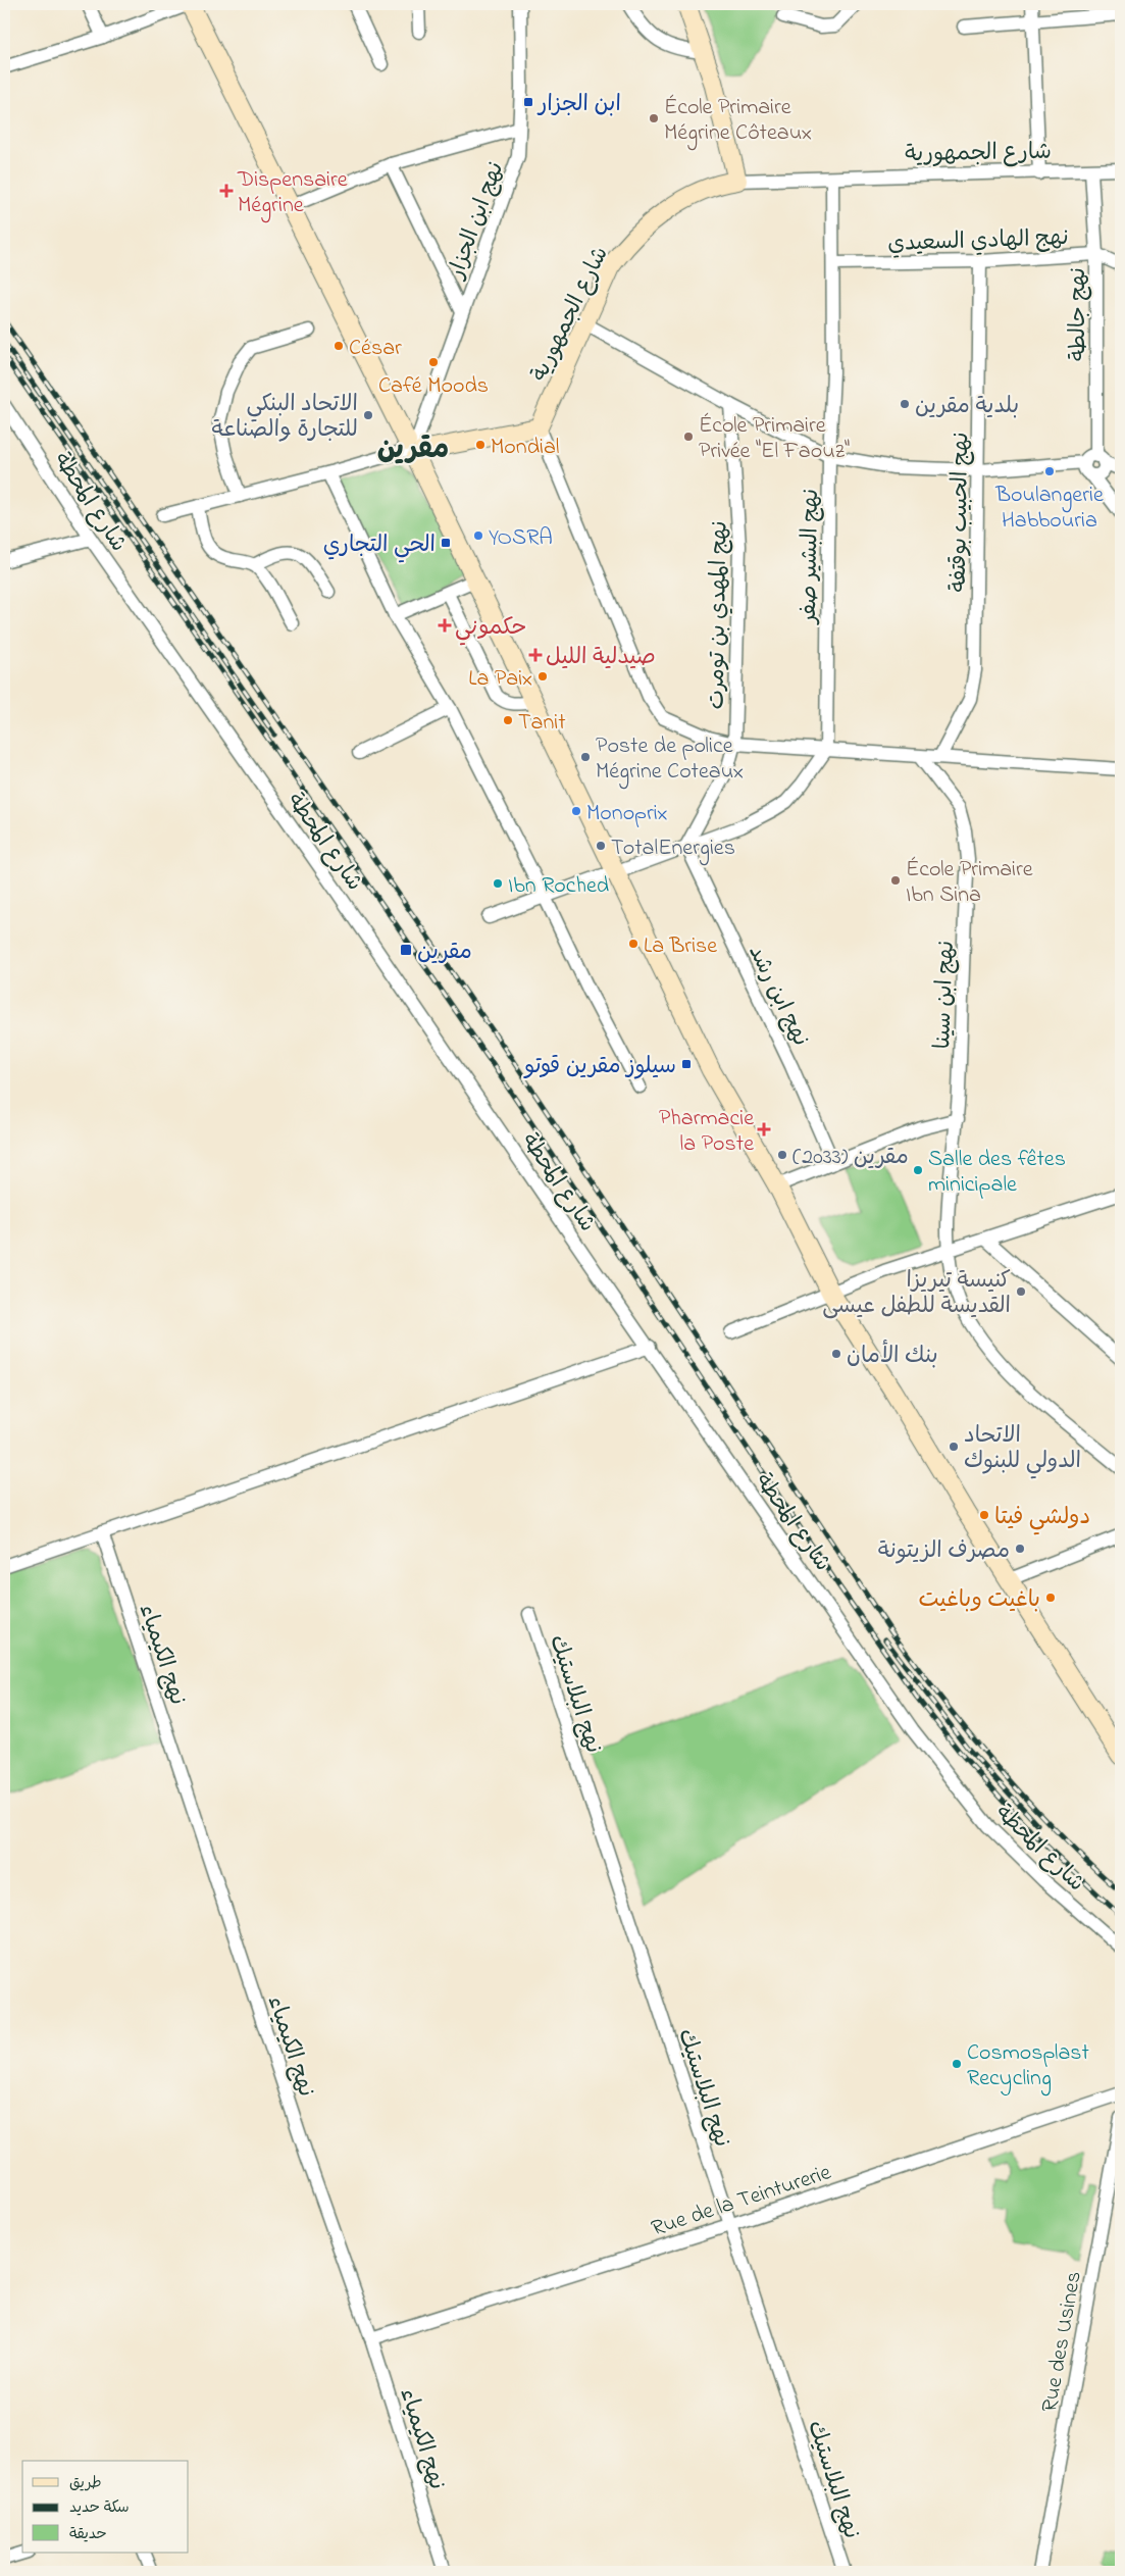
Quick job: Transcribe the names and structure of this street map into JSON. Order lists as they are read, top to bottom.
{
  "streets": {
    "street": [
      "شارع الجمهورية",
      "نهج ابن الجزار",
      "نهج الهادي السعيدي",
      "نهج جالطة",
      "شارع المحطة",
      "نهج الحبيب بوقتفة",
      "نهج البشير صفر",
      "نهج المهدي بن تومرت",
      "نهج ابن رشد",
      "نهج ابن سينا",
      "نهج الكيمياء",
      "نهج البلاستيك",
      "Rue de la Teinturerie",
      "Rue des Usines"
    ]
  },
  "crossings": [
    ["شارع الجمهورية", "نهج جالطة"],
    ["شارع الجمهورية", "نهج البشير صفر"],
    ["نهج الهادي السعيدي", "نهج جالطة"],
    ["نهج الهادي السعيدي", "نهج الحبيب بوقتفة"],
    ["نهج الهادي السعيدي", "نهج البشير صفر"],
    ["نهج المهدي بن تومرت", "نهج ابن رشد"],
    ["نهج الكيمياء", "Rue de la Teinturerie"],
    ["نهج البلاستيك", "Rue de la Teinturerie"]
  ],
  "districts": ["مقرين"],
  "places": {
    "transit": [
      "ابن الجزار",
      "الحي التجاري",
      "مقرين",
      "سيلوز مقرين قوتو"
    ],
    "other": [
      "École Primaire Mégrine Côteaux",
      "César",
      "Café Moods",
      "بلدية مقرين",
      "الاتحاد البنكي للتجارة والصناعة",
      "École Primaire Privée \"El Faouz\"",
      "Mondial",
      "Boulangerie Habbouria",
      "YOSRA",
      "La Paix",
      "Tanit",
      "Poste de police Mégrine Coteaux",
      "Monoprix",
      "TotalEnergies",
      "École Primaire Ibn Sina",
      "Ibn Roched",
      "La Brise",
      "مقرين (2033)",
      "Salle des fêtes minicipale",
      "كنيسة تيريزا القديسة للطفل عيسى",
      "بنك الأمان",
      "الاتحاد الدولي للبنوك",
      "دولشي فيتا",
      "مصرف الزيتونة",
      "باغيت وباغيت",
      "Cosmosplast Recycling"
    ],
    "health": [
      "Dispensaire Mégrine",
      "حكموني",
      "صيدلية الليل",
      "Pharmacie la Poste"
    ]
  },
  "legend": ["طريق", "سكة حديد", "حديقة"]
}
